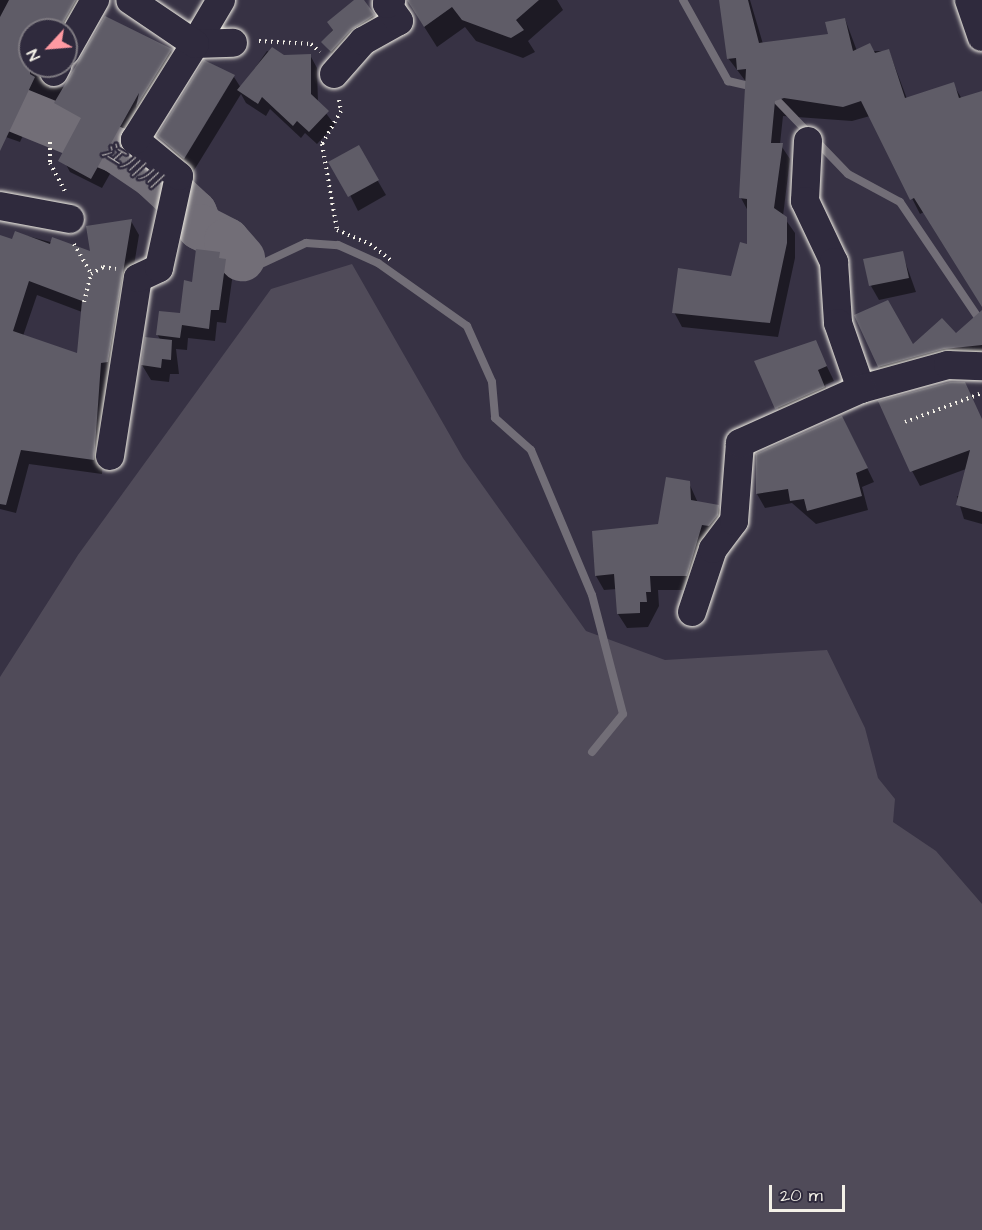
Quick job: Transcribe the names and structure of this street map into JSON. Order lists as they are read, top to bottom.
{
  "water": ["江川川"],
  "scale_bar": "20 m",
  "north": "bottom left"
}
